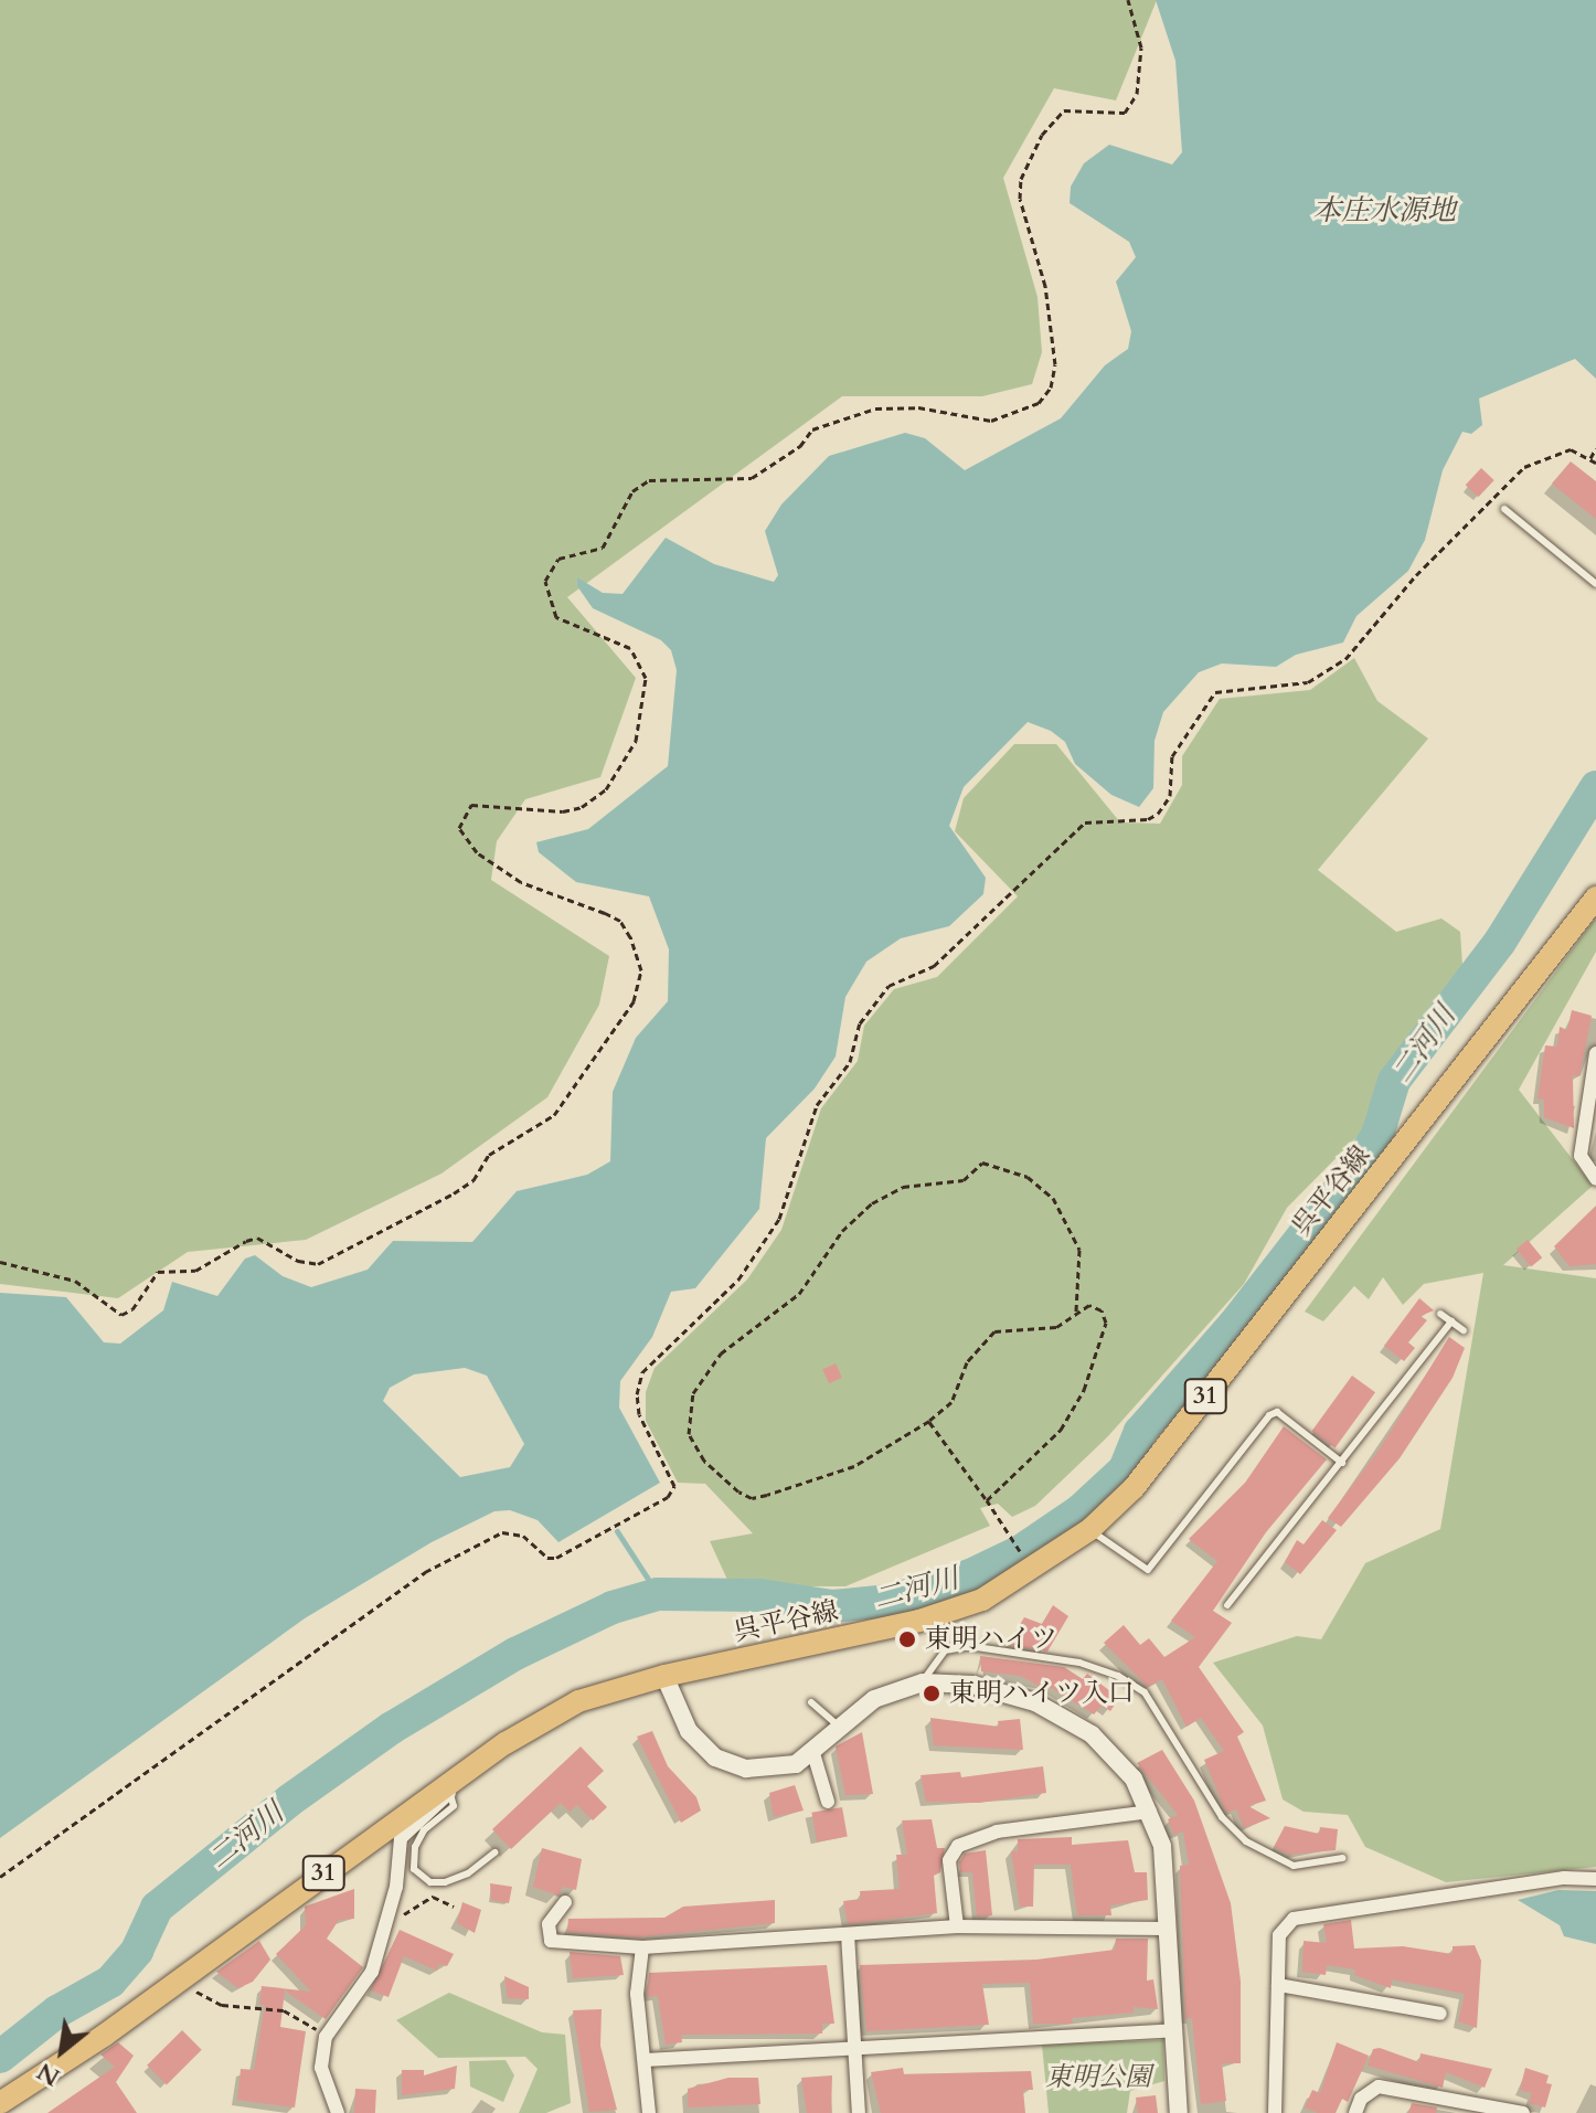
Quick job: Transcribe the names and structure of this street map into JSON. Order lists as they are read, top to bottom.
{
  "streets": {
    "main road": ["呉平谷線", "31"]
  },
  "water": ["本庄水源地", "二河川"],
  "parks": ["東明公園"],
  "places": ["東明ハイツ", "東明ハイツ入口"],
  "north": "bottom left"
}
